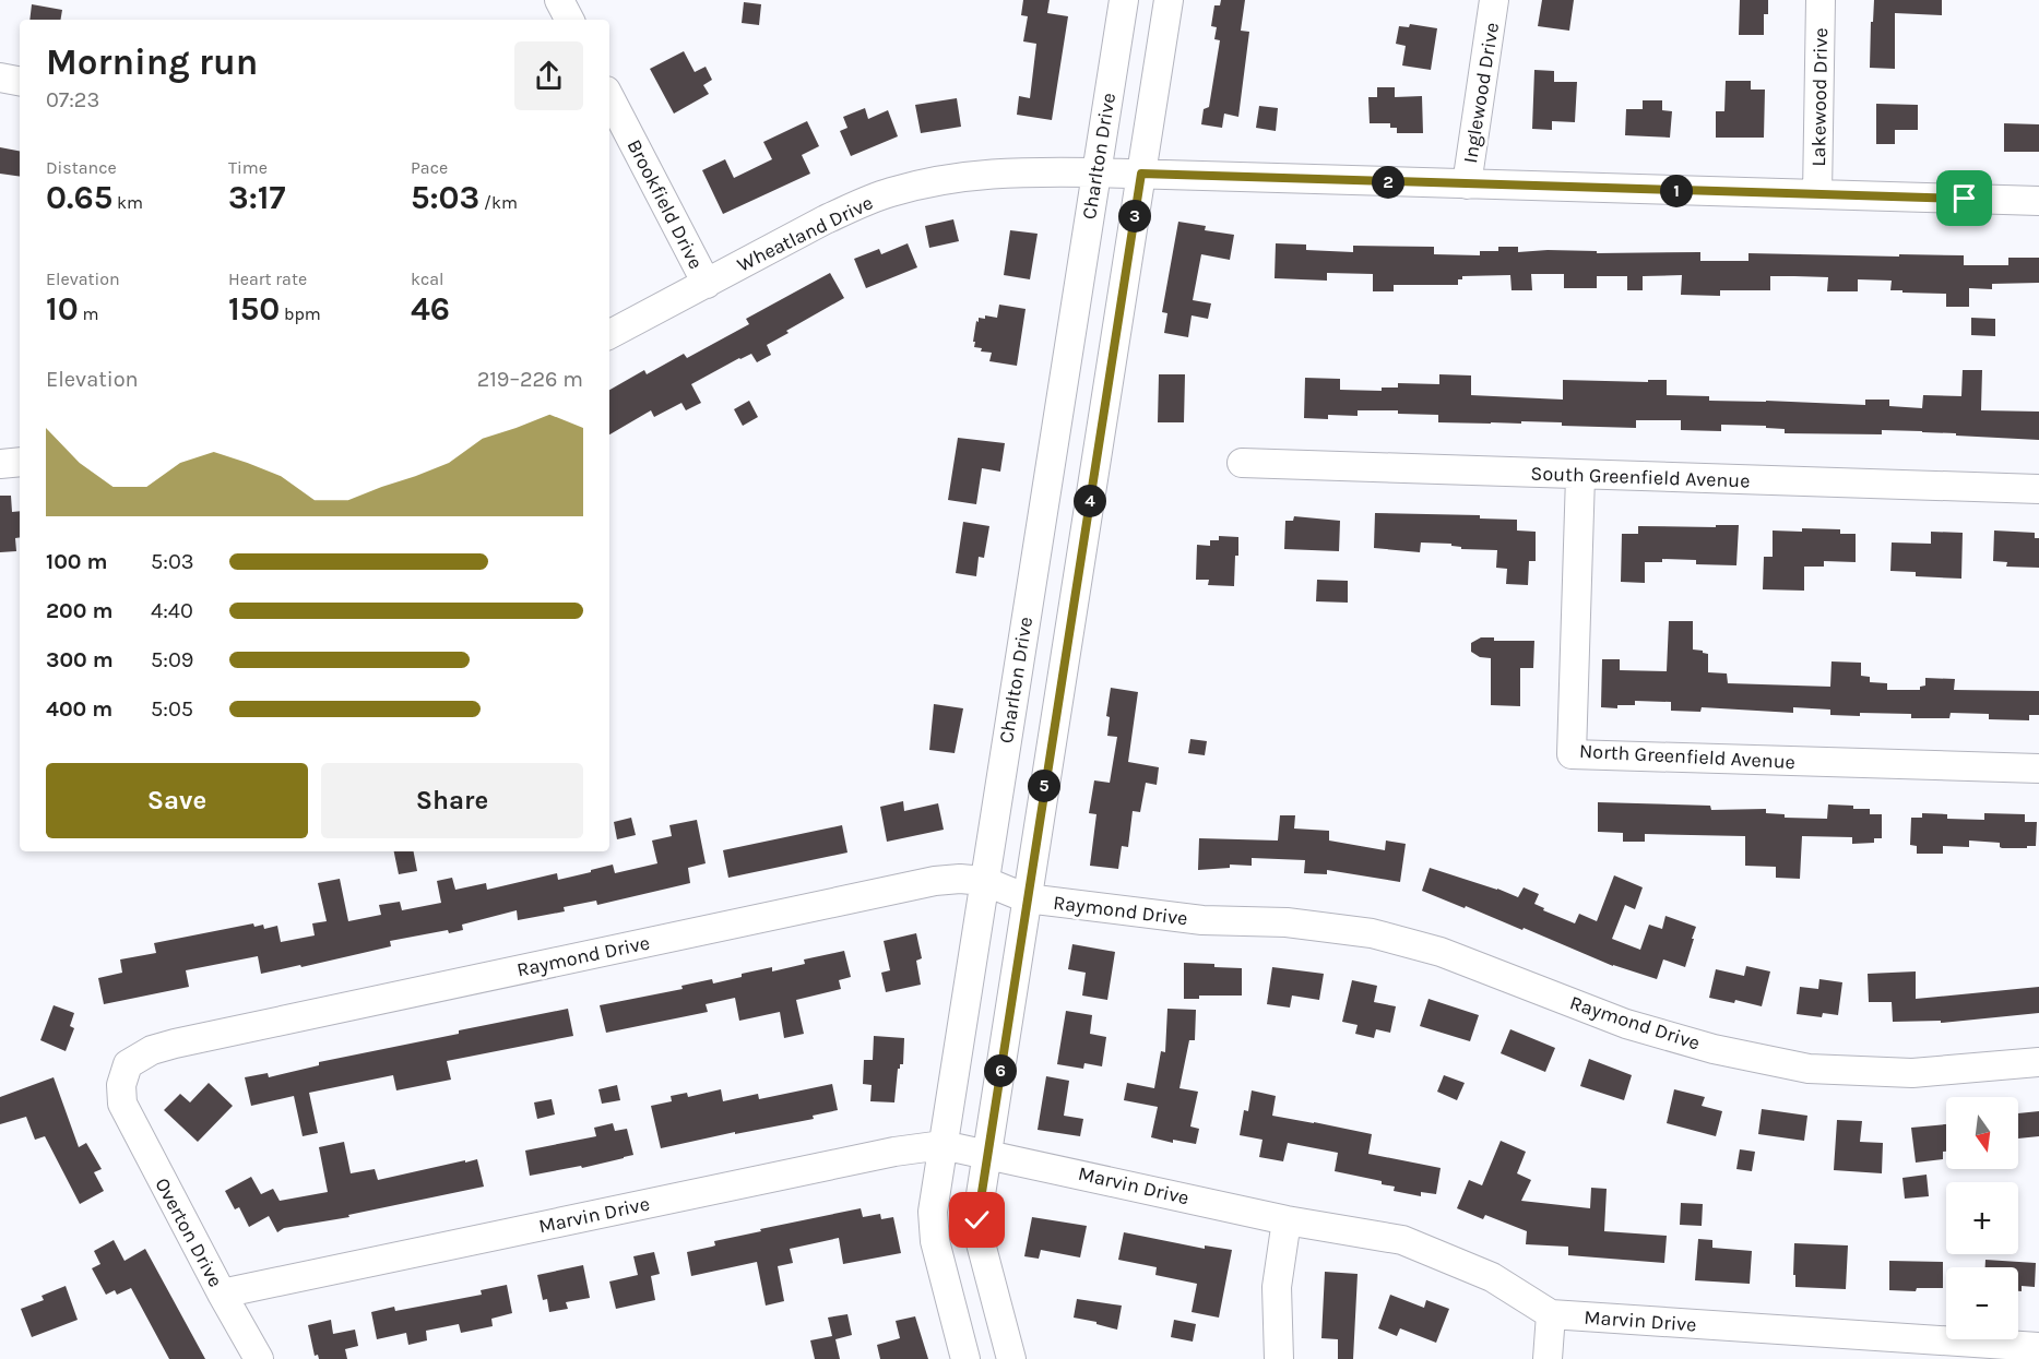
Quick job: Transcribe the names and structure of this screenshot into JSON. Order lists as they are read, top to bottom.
{
  "streets": {
    "street": [
      "Inglewood Drive",
      "Lakewood Drive",
      "Charlton Drive",
      "Brookfield Drive",
      "Wheatland Drive",
      "South Greenfield Avenue",
      "North Greenfield Avenue",
      "Raymond Drive",
      "Marvin Drive",
      "Overton Drive"
    ]
  },
  "crossings": [
    ["Inglewood Drive", "Wheatland Drive"],
    ["Lakewood Drive", "Wheatland Drive"],
    ["Charlton Drive", "Wheatland Drive"],
    ["Charlton Drive", "Raymond Drive"],
    ["Charlton Drive", "Marvin Drive"],
    ["Brookfield Drive", "Wheatland Drive"],
    ["South Greenfield Avenue", "North Greenfield Avenue"],
    ["Raymond Drive", "Overton Drive"],
    ["Marvin Drive", "Overton Drive"]
  ],
  "north": "bottom",
  "page": {
    "heading": ["Morning run", "07:23"],
    "stats": [
      ["Distance", "0.65 km"],
      ["Time", "3:17"],
      ["Pace", "5:03 /km"],
      ["Elevation", "10 m"],
      ["Heart rate", "150 bpm"],
      ["kcal", "46"]
    ],
    "pins": [
      "2",
      "1",
      "3",
      "4",
      "5",
      "6"
    ],
    "chart": ["Elevation", "219–226 m"],
    "list": [
      {
        "name": "100 m",
        "note": "5:03"
      },
      {
        "name": "200 m",
        "note": "4:40"
      },
      {
        "name": "300 m",
        "note": "5:09"
      },
      {
        "name": "400 m",
        "note": "5:05"
      }
    ],
    "buttons": ["Save", "Share"],
    "map_buttons": ["+", "−"]
  }
}
